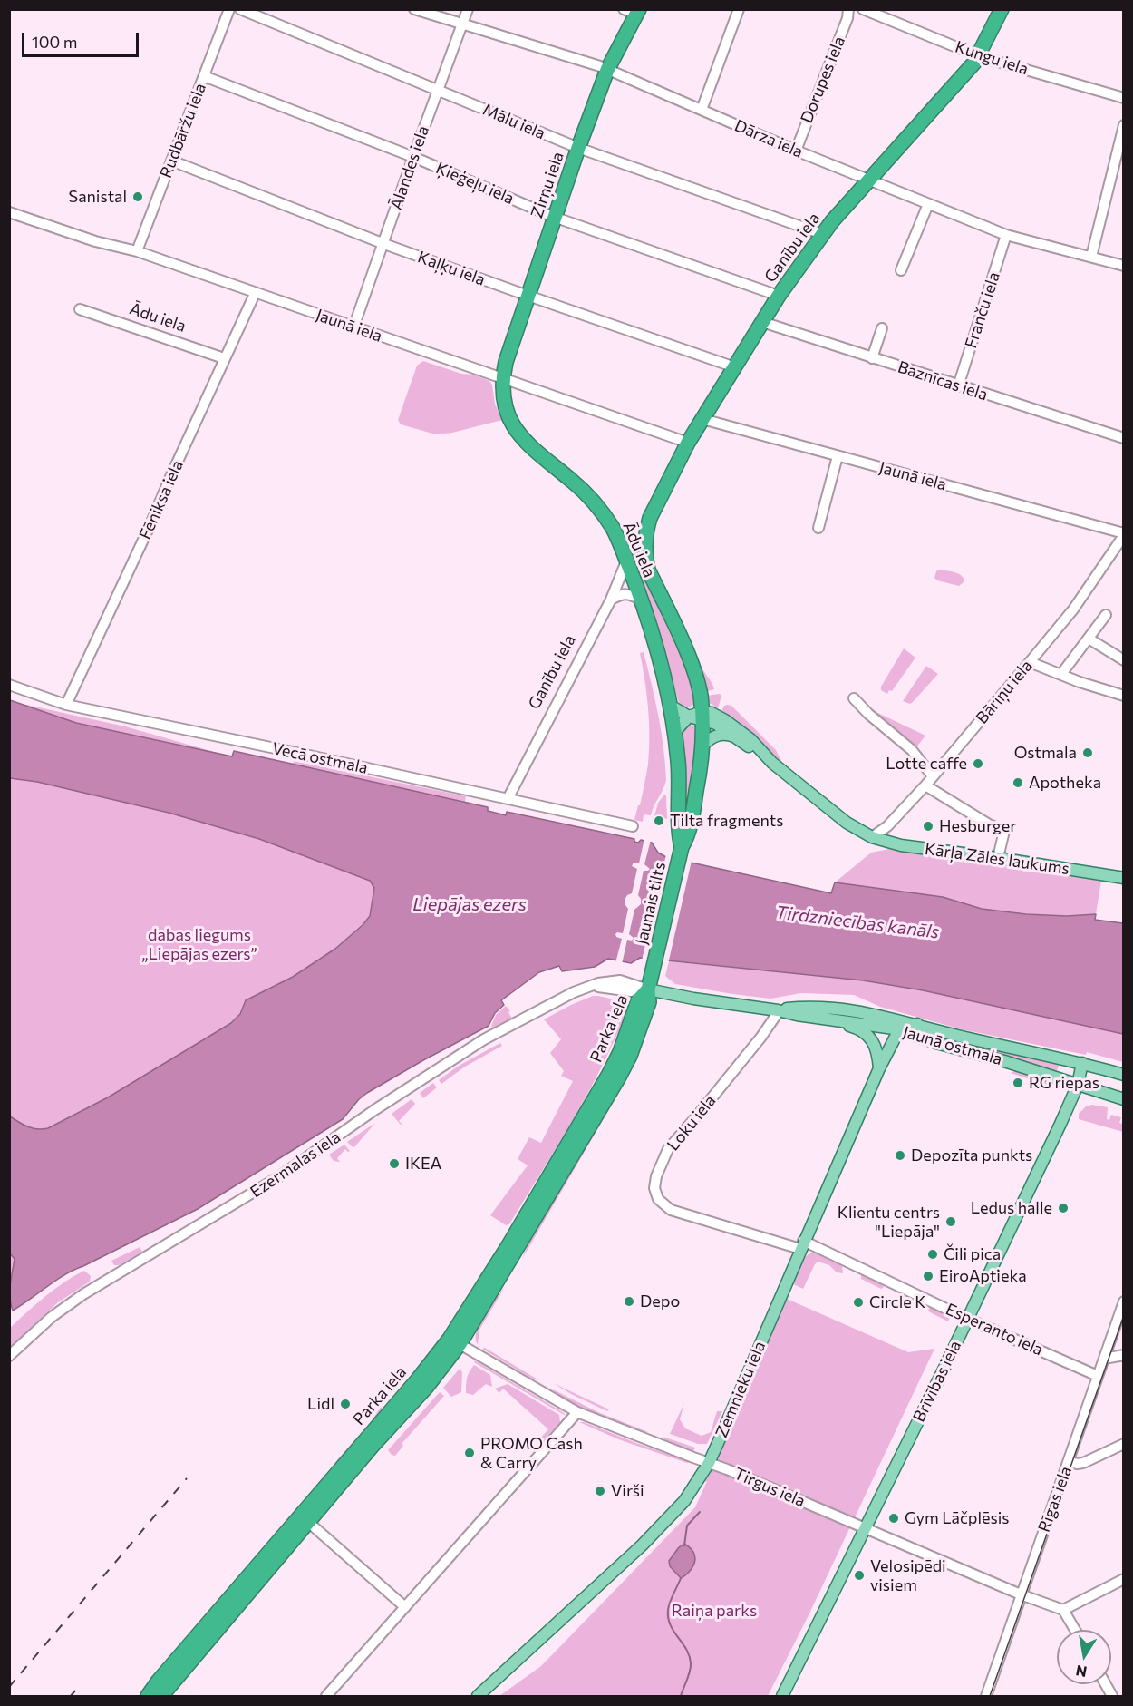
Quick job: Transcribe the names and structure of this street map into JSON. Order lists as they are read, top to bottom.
{
  "streets": {
    "highway": [
      "Zirņu iela",
      "Ganību iela",
      "Ādu iela",
      "Jaunais tilts",
      "Parka iela"
    ],
    "main road": [
      "Kārļa Zāles laukums",
      "Jaunā ostmala",
      "Brīvības iela",
      "Zemnieku iela"
    ],
    "street": [
      "Kungu iela",
      "Dorupes iela",
      "Mālu iela",
      "Rudbāržu iela",
      "Dārza iela",
      "Ālandes iela",
      "Ķieģeļu iela",
      "Kaļķu iela",
      "Franču iela",
      "Jaunā iela",
      "Baznīcas iela",
      "Fēniksa iela",
      "Bāriņu iela",
      "Vecā ostmala",
      "Loku iela",
      "Ezermalas iela",
      "Esperanto iela",
      "Tirgus iela",
      "Rīgas iela"
    ]
  },
  "crossings": [
    ["Kungu iela", "Ganību iela"],
    ["Dorupes iela", "Dārza iela"],
    ["Mālu iela", "Ālandes iela"],
    ["Mālu iela", "Zirņu iela"],
    ["Mālu iela", "Ganību iela"],
    ["Rudbāržu iela", "Ķieģeļu iela"],
    ["Rudbāržu iela", "Kaļķu iela"],
    ["Rudbāržu iela", "Jaunā iela"],
    ["Dārza iela", "Ālandes iela"],
    ["Dārza iela", "Zirņu iela"],
    ["Dārza iela", "Ganību iela"],
    ["Dārza iela", "Franču iela"],
    ["Ālandes iela", "Ķieģeļu iela"],
    ["Ālandes iela", "Kaļķu iela"],
    ["Ālandes iela", "Jaunā iela"],
    ["Ķieģeļu iela", "Zirņu iela"],
    ["Ķieģeļu iela", "Ganību iela"],
    ["Zirņu iela", "Kaļķu iela"],
    ["Zirņu iela", "Ādu iela"],
    ["Zirņu iela", "Jaunā iela"],
    ["Ganību iela", "Kaļķu iela"],
    ["Ganību iela", "Ādu iela"],
    ["Ganību iela", "Jaunā iela"],
    ["Ganību iela", "Baznīcas iela"],
    ["Ganību iela", "Vecā ostmala"],
    ["Franču iela", "Baznīcas iela"],
    ["Ādu iela", "Jaunā iela"],
    ["Ādu iela", "Fēniksa iela"],
    ["Jaunā iela", "Fēniksa iela"],
    ["Jaunā iela", "Bāriņu iela"],
    ["Fēniksa iela", "Vecā ostmala"],
    ["Bāriņu iela", "Kārļa Zāles laukums"],
    ["Jaunais tilts", "Parka iela"],
    ["Jaunais tilts", "Jaunā ostmala"],
    ["Jaunais tilts", "Ezermalas iela"],
    ["Parka iela", "Jaunā ostmala"],
    ["Parka iela", "Ezermalas iela"],
    ["Parka iela", "Tirgus iela"],
    ["Jaunā ostmala", "Loku iela"],
    ["Jaunā ostmala", "Ezermalas iela"],
    ["Jaunā ostmala", "Brīvības iela"],
    ["Jaunā ostmala", "Zemnieku iela"],
    ["Loku iela", "Esperanto iela"],
    ["Loku iela", "Zemnieku iela"],
    ["Esperanto iela", "Brīvības iela"],
    ["Esperanto iela", "Zemnieku iela"],
    ["Esperanto iela", "Rīgas iela"],
    ["Brīvības iela", "Tirgus iela"],
    ["Zemnieku iela", "Tirgus iela"],
    ["Tirgus iela", "Rīgas iela"]
  ],
  "water": ["Liepājas ezers", "Tirdzniecības kanāls"],
  "parks": ["dabas liegums „Liepājas ezers”", "Raiņa parks"],
  "places": [
    "Sanistal",
    "Ostmala",
    "Lotte caffe",
    "Apotheka",
    "Tilta fragments",
    "Hesburger",
    "RG riepas",
    "Depozīta punkts",
    "IKEA",
    "Ledus halle",
    "Klientu centrs \"Liepāja\"",
    "Čili pica",
    "EiroAptieka",
    "Depo",
    "Circle K",
    "Lidl",
    "PROMO Cash & Carry",
    "Virši",
    "Gym Lāčplēsis",
    "Velosipēdi visiem"
  ],
  "scale_bar": "100 m",
  "north": "bottom"
}
